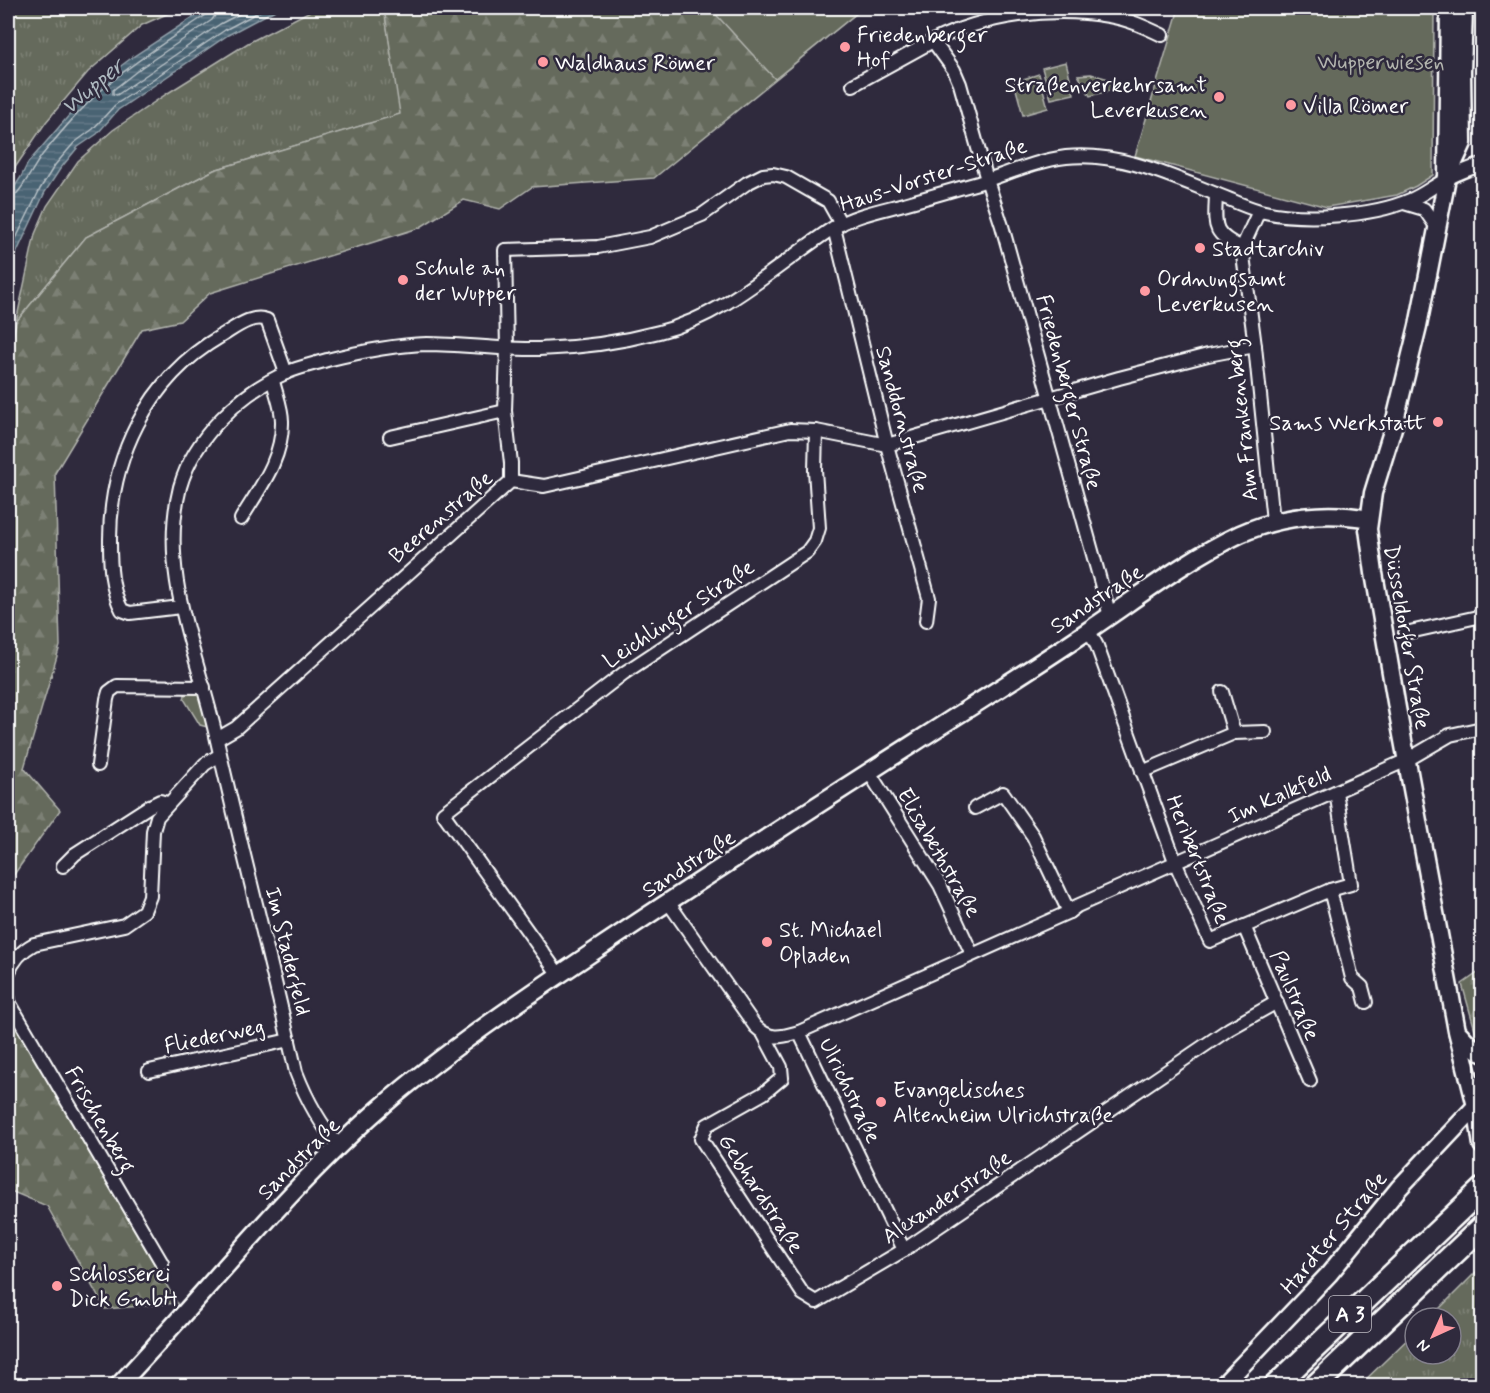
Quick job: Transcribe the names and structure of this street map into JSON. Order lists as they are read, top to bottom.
{
  "streets": {
    "highway": ["A 3"],
    "main road": ["Sandstraße", "Düsseldorfer Straße", "Hardter Straße"],
    "street": [
      "Haus-Vorster-Straße",
      "Friedenberger Straße",
      "Sanddornstraße",
      "Am Frankenberg",
      "Beerenstraße",
      "Leichlinger Straße",
      "Im Kalkfeld",
      "Elisabethstraße",
      "Heribertstraße",
      "Im Staderfeld",
      "Paulstraße",
      "Fliederweg",
      "Ulrichstraße",
      "Frischenberg",
      "Gebhardstraße",
      "Alexanderstraße"
    ]
  },
  "crossings": [
    ["Haus-Vorster-Straße", "Friedenberger Straße"],
    ["Haus-Vorster-Straße", "Sanddornstraße"],
    ["Haus-Vorster-Straße", "Beerenstraße"],
    ["Haus-Vorster-Straße", "Düsseldorfer Straße"],
    ["Haus-Vorster-Straße", "Im Staderfeld"],
    ["Friedenberger Straße", "Sandstraße"],
    ["Am Frankenberg", "Sandstraße"],
    ["Beerenstraße", "Leichlinger Straße"],
    ["Sandstraße", "Leichlinger Straße"],
    ["Sandstraße", "Düsseldorfer Straße"],
    ["Sandstraße", "Elisabethstraße"],
    ["Sandstraße", "Heribertstraße"],
    ["Sandstraße", "Im Staderfeld"],
    ["Düsseldorfer Straße", "Im Kalkfeld"],
    ["Düsseldorfer Straße", "Hardter Straße"],
    ["Im Kalkfeld", "Elisabethstraße"],
    ["Im Kalkfeld", "Heribertstraße"],
    ["Im Kalkfeld", "Ulrichstraße"],
    ["Heribertstraße", "Paulstraße"],
    ["Im Staderfeld", "Fliederweg"],
    ["Paulstraße", "Alexanderstraße"],
    ["Ulrichstraße", "Gebhardstraße"],
    ["Ulrichstraße", "Alexanderstraße"],
    ["Gebhardstraße", "Alexanderstraße"]
  ],
  "water": ["Wupper"],
  "parks": ["Wupperwiesen"],
  "places": [
    "Friedenberger Hof",
    "Waldhaus Römer",
    "Straßenverkehrsamt Leverkusen",
    "Villa Römer",
    "Stadtarchiv",
    "Schule an der Wupper",
    "Ordnungsamt Leverkusen",
    "Sams Werkstatt",
    "St. Michael Opladen",
    "Evangelisches Altenheim Ulrichstraße",
    "Schlosserei Dick GmbH"
  ],
  "north": "bottom left"
}
